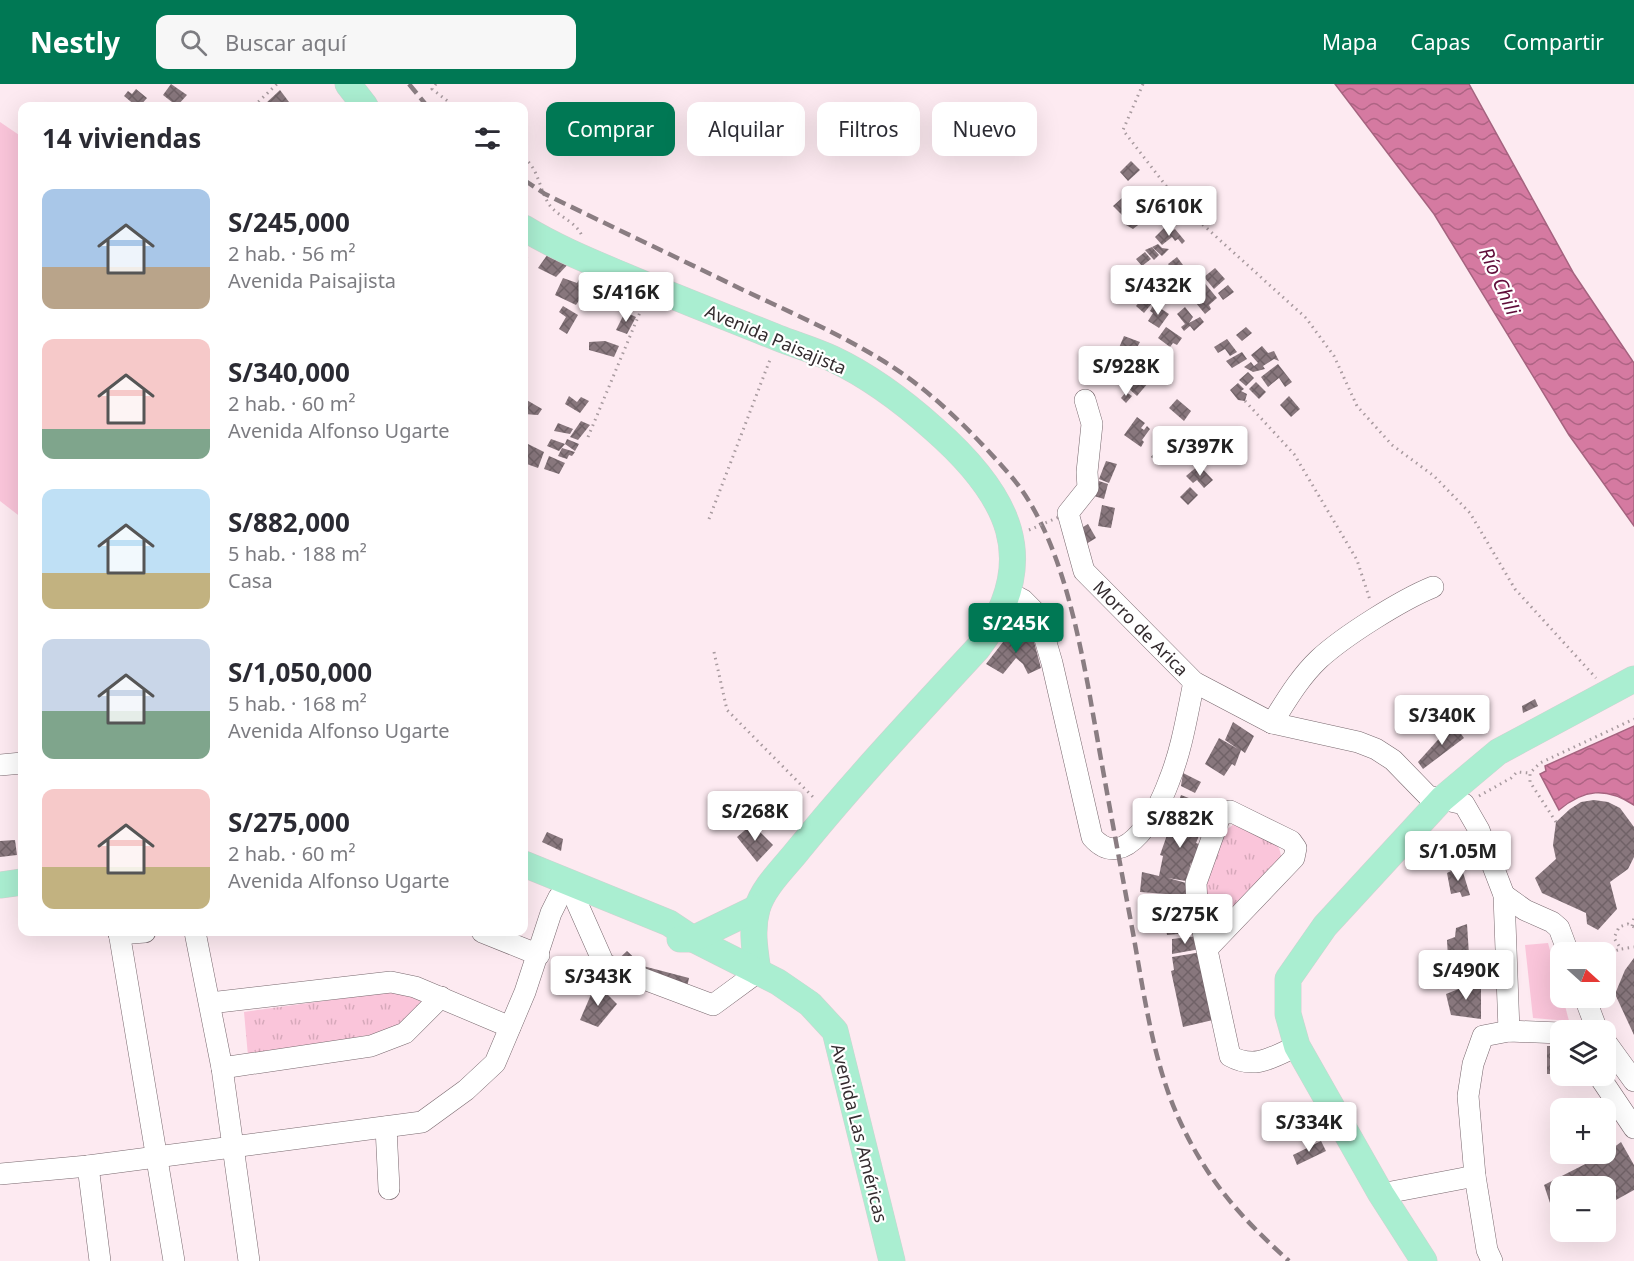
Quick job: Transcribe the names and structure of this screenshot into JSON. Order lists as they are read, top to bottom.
{
  "streets": {
    "main road": ["Avenida Paisajista", "Avenida Las Américas"],
    "street": ["Morro de Arica"]
  },
  "crossings": [
    ["Avenida Paisajista", "Avenida Las Américas"]
  ],
  "water": ["Río Chili"],
  "north": "right",
  "page": {
    "header": "Nestly",
    "search": "Buscar aquí",
    "nav": ["Mapa", "Capas", "Compartir"],
    "chip": [
      "Comprar",
      "Alquilar",
      "Filtros",
      "Nuevo"
    ],
    "heading": "14 viviendas",
    "list": [
      {
        "name": "S/245,000",
        "note": "2 hab. · 56 m² · Avenida Paisajista"
      },
      {
        "name": "S/340,000",
        "note": "2 hab. · 60 m² · Avenida Alfonso Ugarte"
      },
      {
        "name": "S/882,000",
        "note": "5 hab. · 188 m² · Casa"
      },
      {
        "name": "S/1,050,000",
        "note": "5 hab. · 168 m² · Avenida Alfonso Ugarte"
      },
      {
        "name": "S/275,000",
        "note": "2 hab. · 60 m² · Avenida Alfonso Ugarte"
      }
    ],
    "price": [
      "S/610K",
      "S/432K",
      "S/416K",
      "S/928K",
      "S/397K",
      "S/245K",
      "S/340K",
      "S/268K",
      "S/882K",
      "S/1.05M",
      "S/275K",
      "S/490K",
      "S/343K",
      "S/334K"
    ],
    "map_buttons": ["+", "−"]
  }
}
